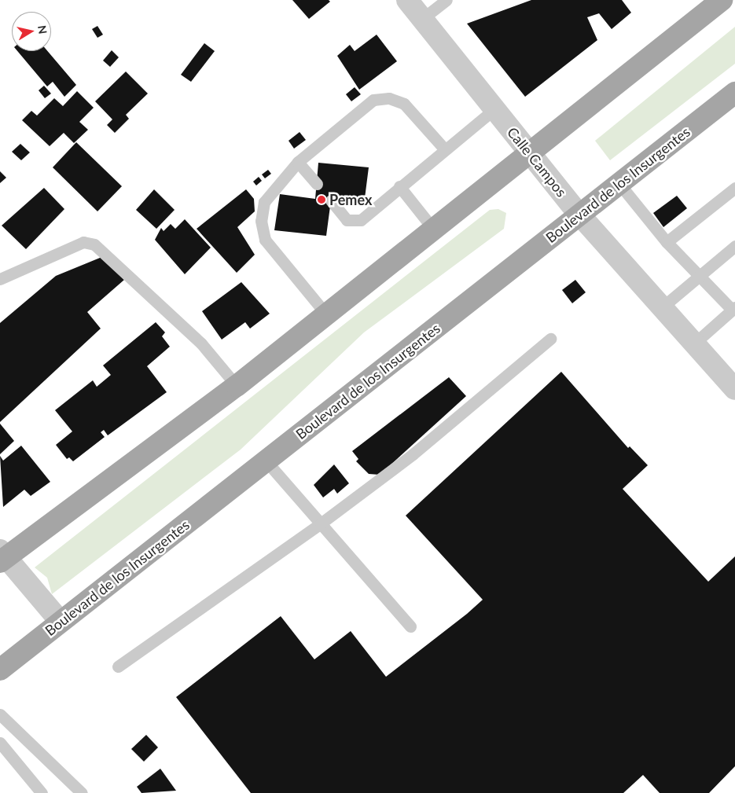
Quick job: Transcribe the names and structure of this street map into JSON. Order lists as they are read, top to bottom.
{
  "streets": {
    "main road": ["Boulevard de los Insurgentes"],
    "street": ["Calle Campos"]
  },
  "crossings": [
    ["Calle Campos", "Boulevard de los Insurgentes"]
  ],
  "places": ["Pemex"],
  "north": "right"
}
